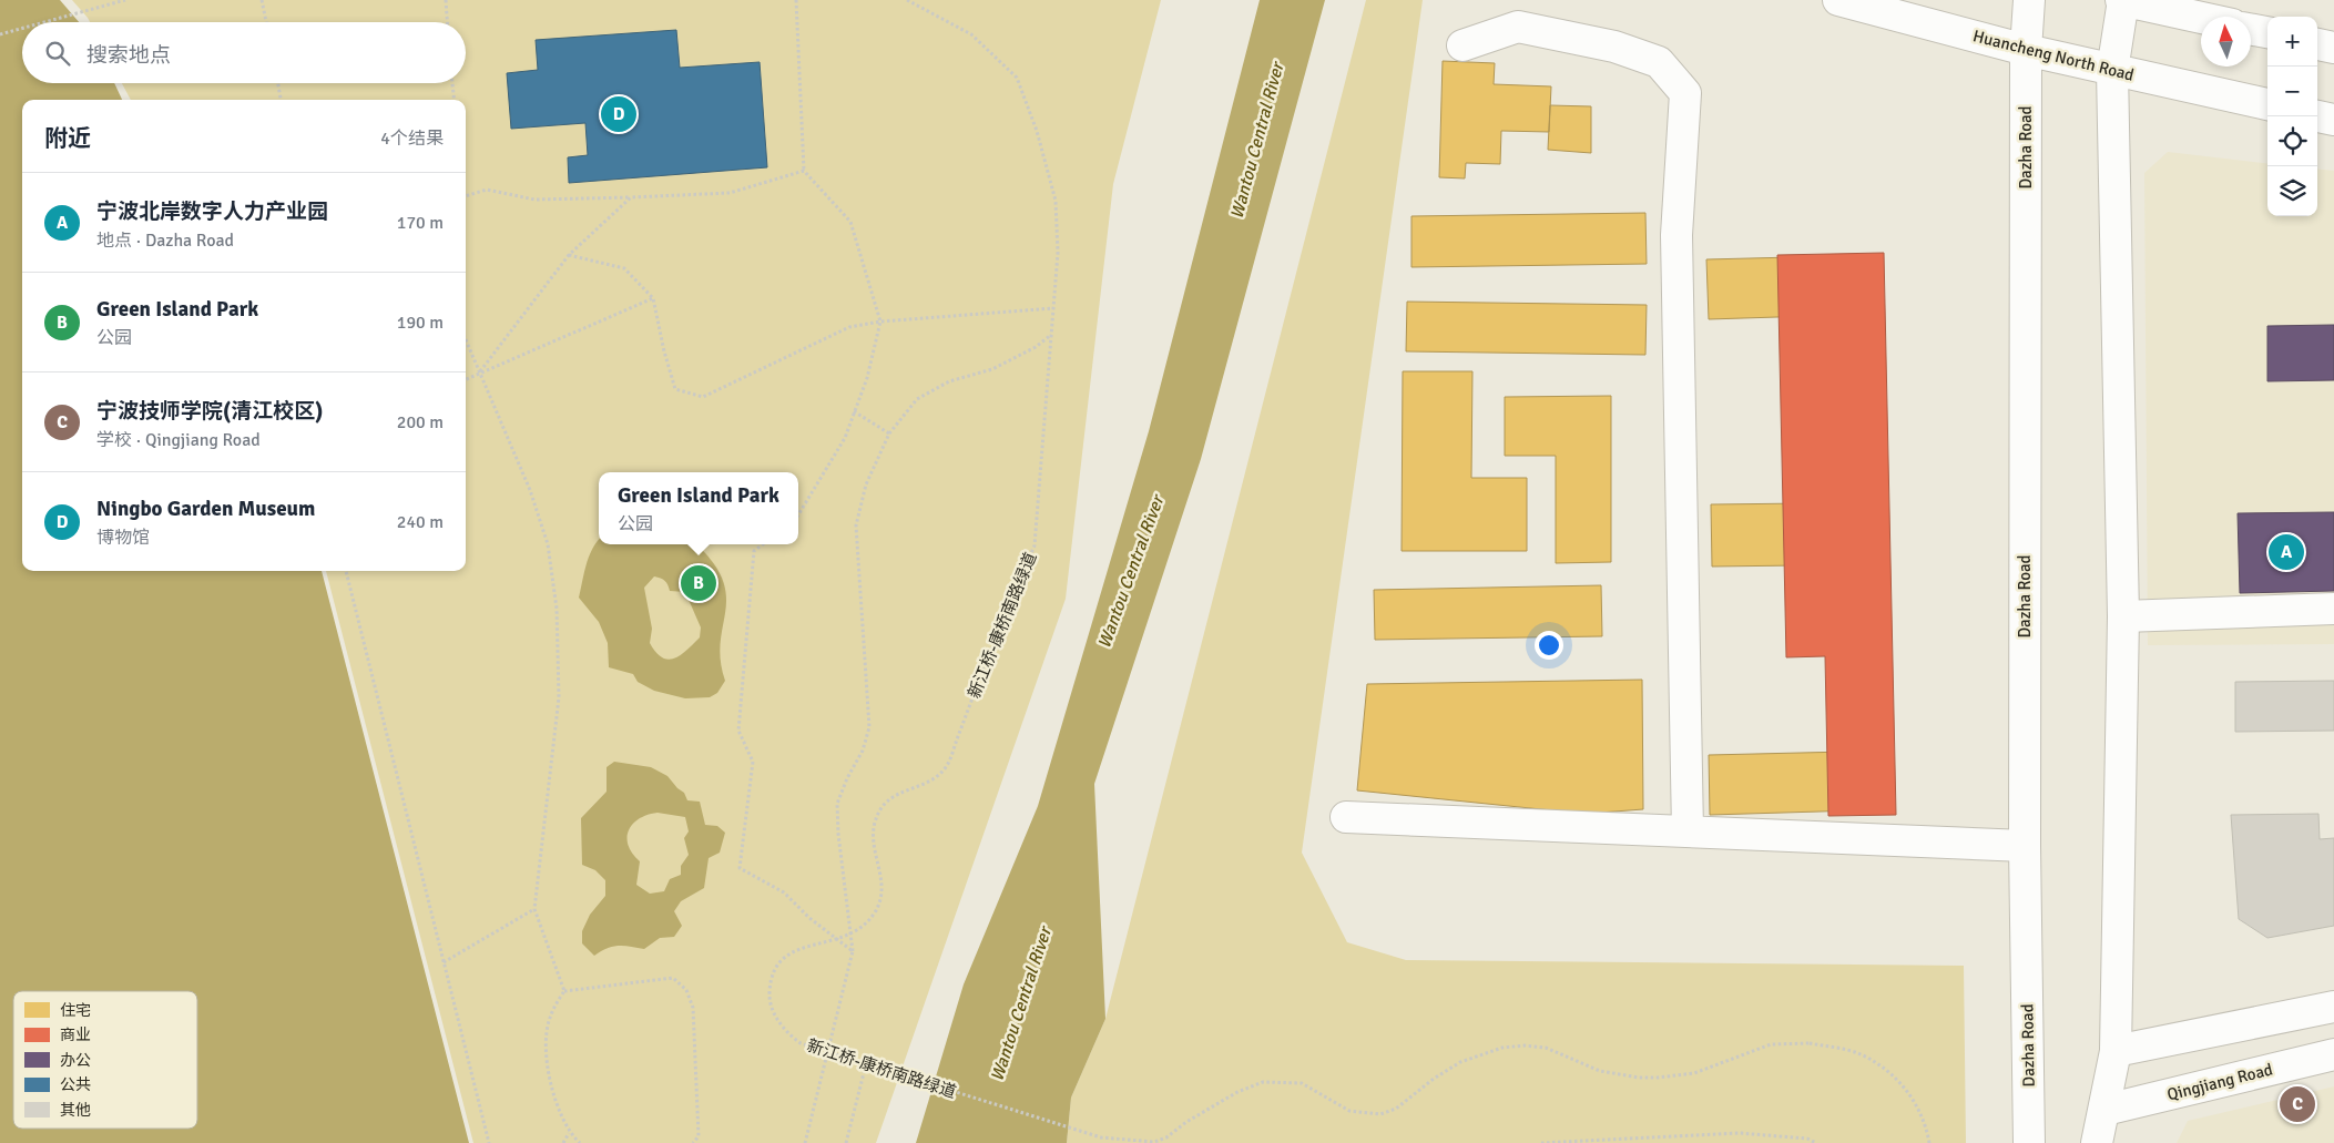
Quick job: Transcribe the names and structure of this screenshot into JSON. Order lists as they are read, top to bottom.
{
  "streets": {
    "main road": ["Huancheng North Road", "Dazha Road", "Qingjiang Road"],
    "path": ["新江桥-康桥南路绿道"]
  },
  "crossings": [
    ["Huancheng North Road", "Dazha Road"]
  ],
  "water": ["Wantou Central River"],
  "legend": [
    "住宅",
    "商业",
    "办公",
    "公共",
    "其他"
  ],
  "north": "top",
  "page": {
    "map_buttons": ["+", "−"],
    "search": "搜索地点",
    "pins": [
      "D",
      "A",
      "B",
      "C"
    ],
    "heading": ["附近", "4个结果"],
    "list": [
      {
        "mark": "A",
        "name": "宁波北岸数字人力产业园",
        "note": "地点 · Dazha Road",
        "value": "170 m"
      },
      {
        "mark": "B",
        "name": "Green Island Park",
        "note": "公园",
        "value": "190 m"
      },
      {
        "mark": "C",
        "name": "宁波技师学院(清江校区)",
        "note": "学校 · Qingjiang Road",
        "value": "200 m"
      },
      {
        "mark": "D",
        "name": "Ningbo Garden Museum",
        "note": "博物馆",
        "value": "240 m"
      }
    ],
    "popup": ["Green Island Park", "公园"]
  }
}
